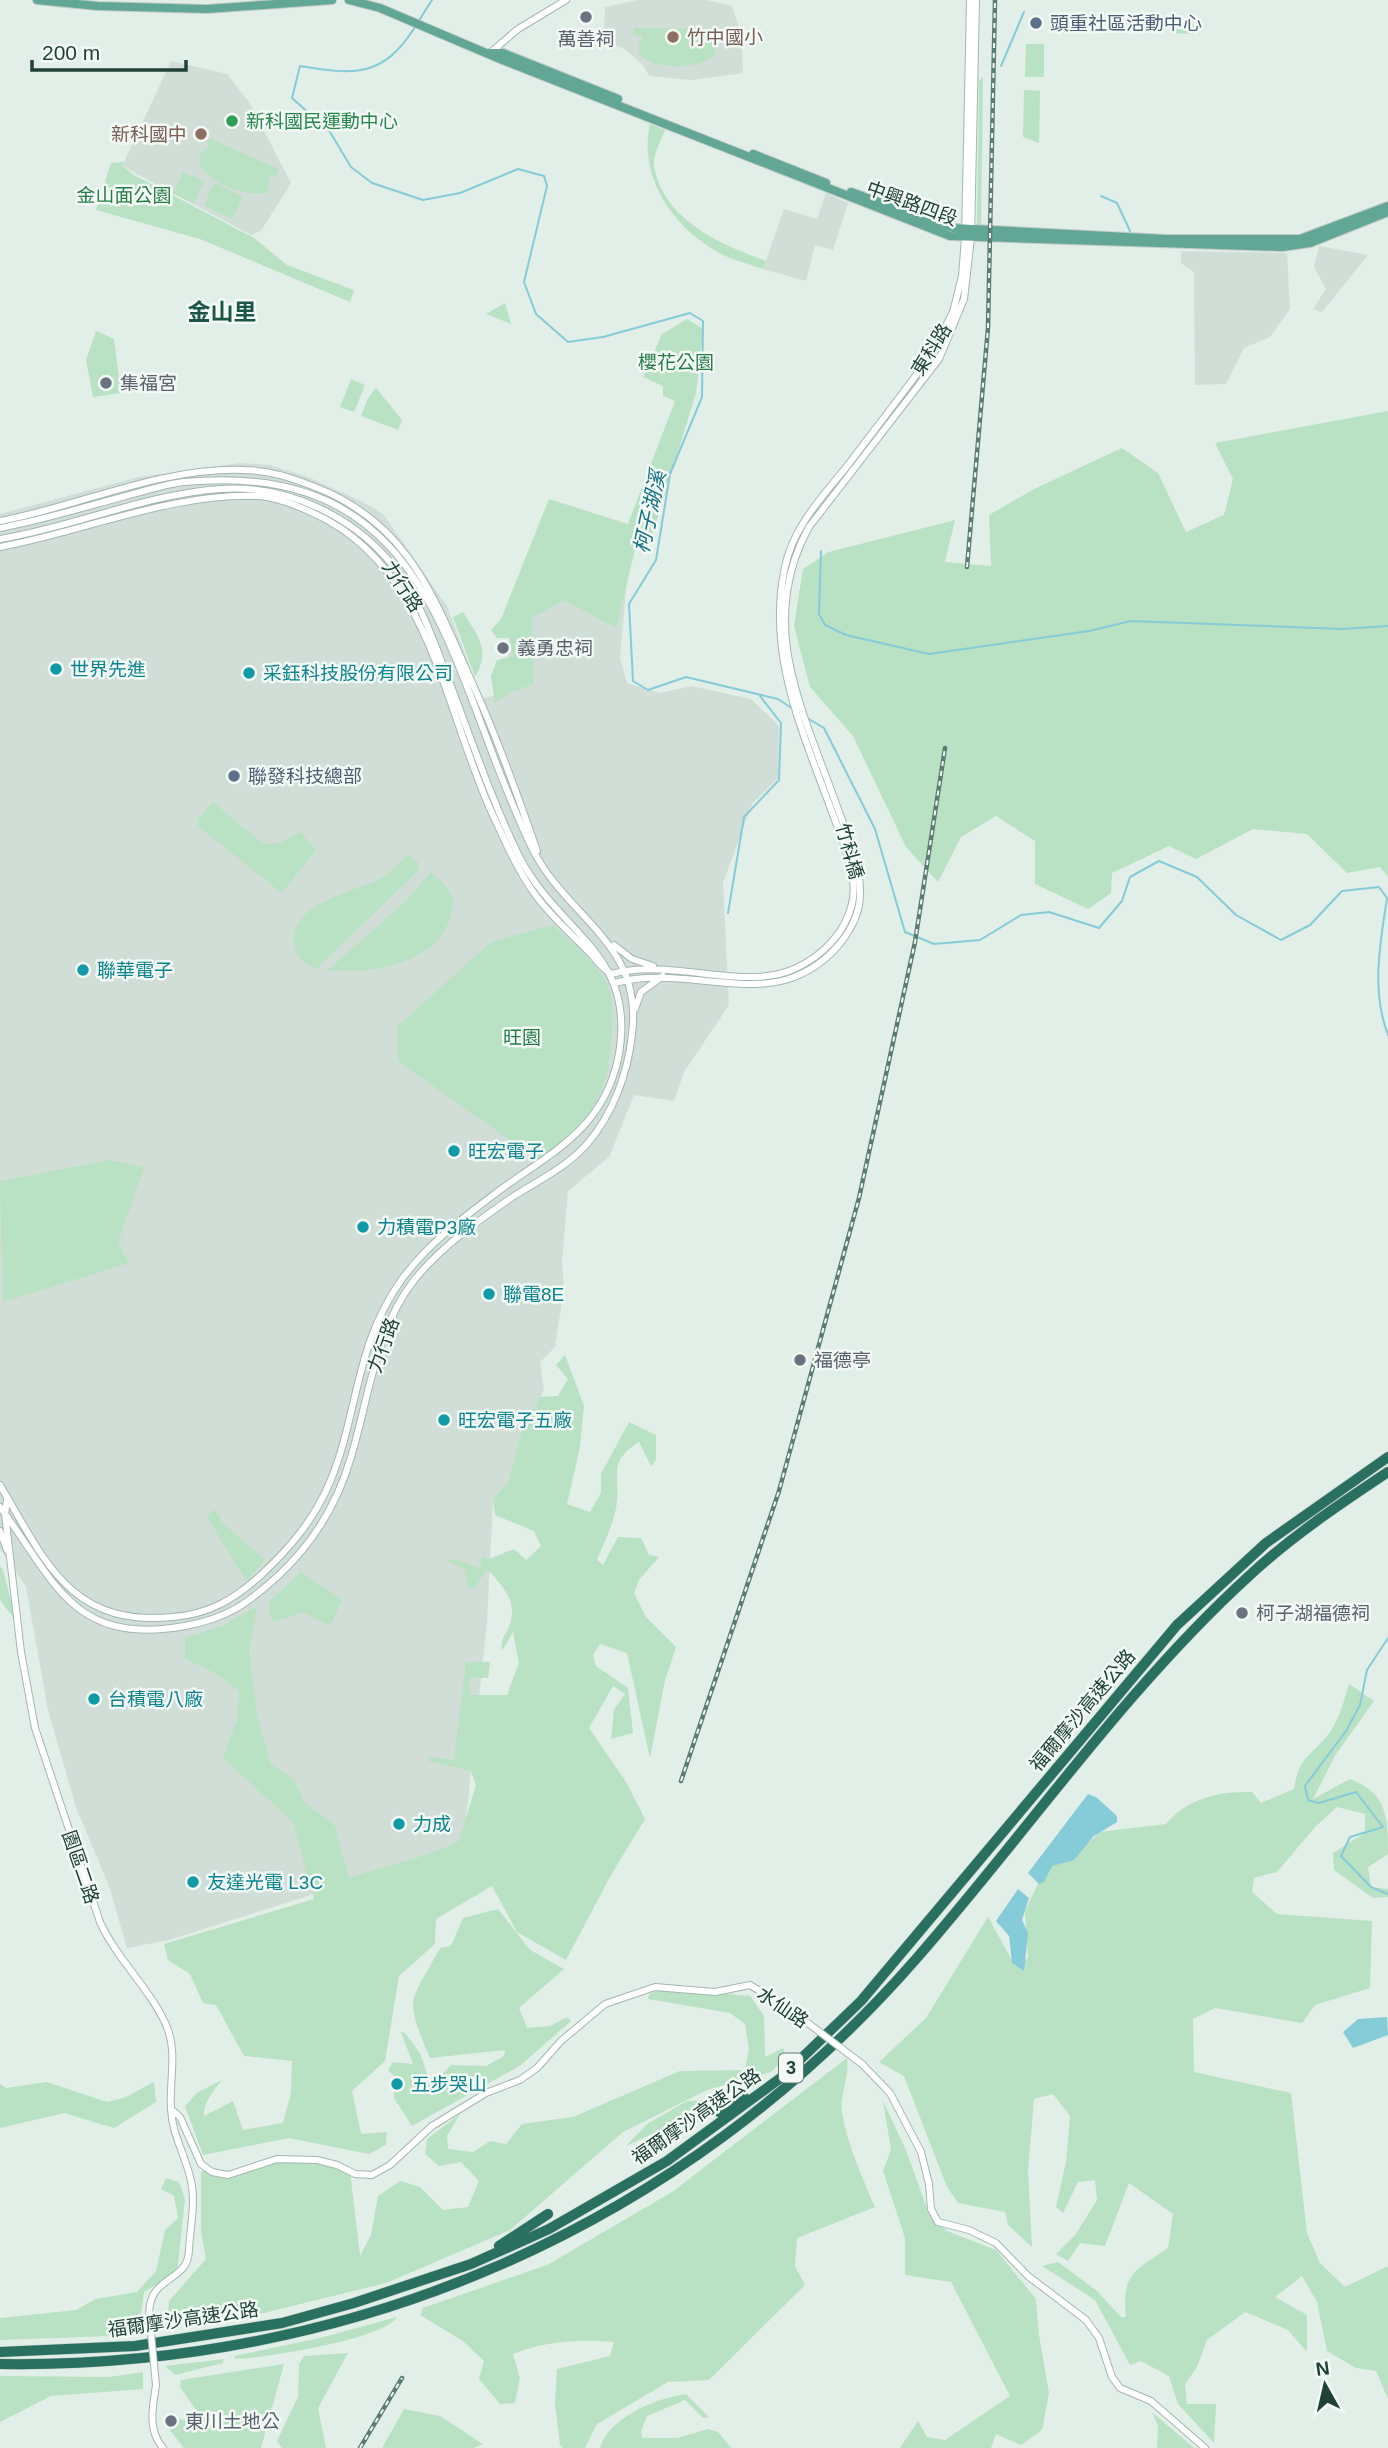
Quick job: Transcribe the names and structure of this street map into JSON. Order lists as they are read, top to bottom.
{
  "streets": {
    "highway": ["福爾摩沙高速公路", "3"],
    "main road": ["中興路四段"],
    "street": [
      "東科路",
      "力行路",
      "竹科橋",
      "園區二路",
      "水仙路"
    ]
  },
  "crossings": [
    ["中興路四段", "東科路"],
    ["東科路", "竹科橋"],
    ["力行路", "園區二路"],
    ["園區二路", "水仙路"]
  ],
  "districts": ["金山里"],
  "water": ["柯子湖溪"],
  "parks": ["金山面公園", "櫻花公園", "旺園"],
  "places": [
    "萬善祠",
    "頭重社區活動中心",
    "竹中國小",
    "新科國民運動中心",
    "新科國中",
    "集福宮",
    "義勇忠祠",
    "世界先進",
    "采鈺科技股份有限公司",
    "聯發科技總部",
    "聯華電子",
    "旺宏電子",
    "力積電P3廠",
    "聯電8E",
    "福德亭",
    "旺宏電子五廠",
    "柯子湖福德祠",
    "台積電八廠",
    "力成",
    "友達光電 L3C",
    "五步哭山",
    "東川土地公"
  ],
  "scale_bar": "200 m",
  "north": "top"
}
